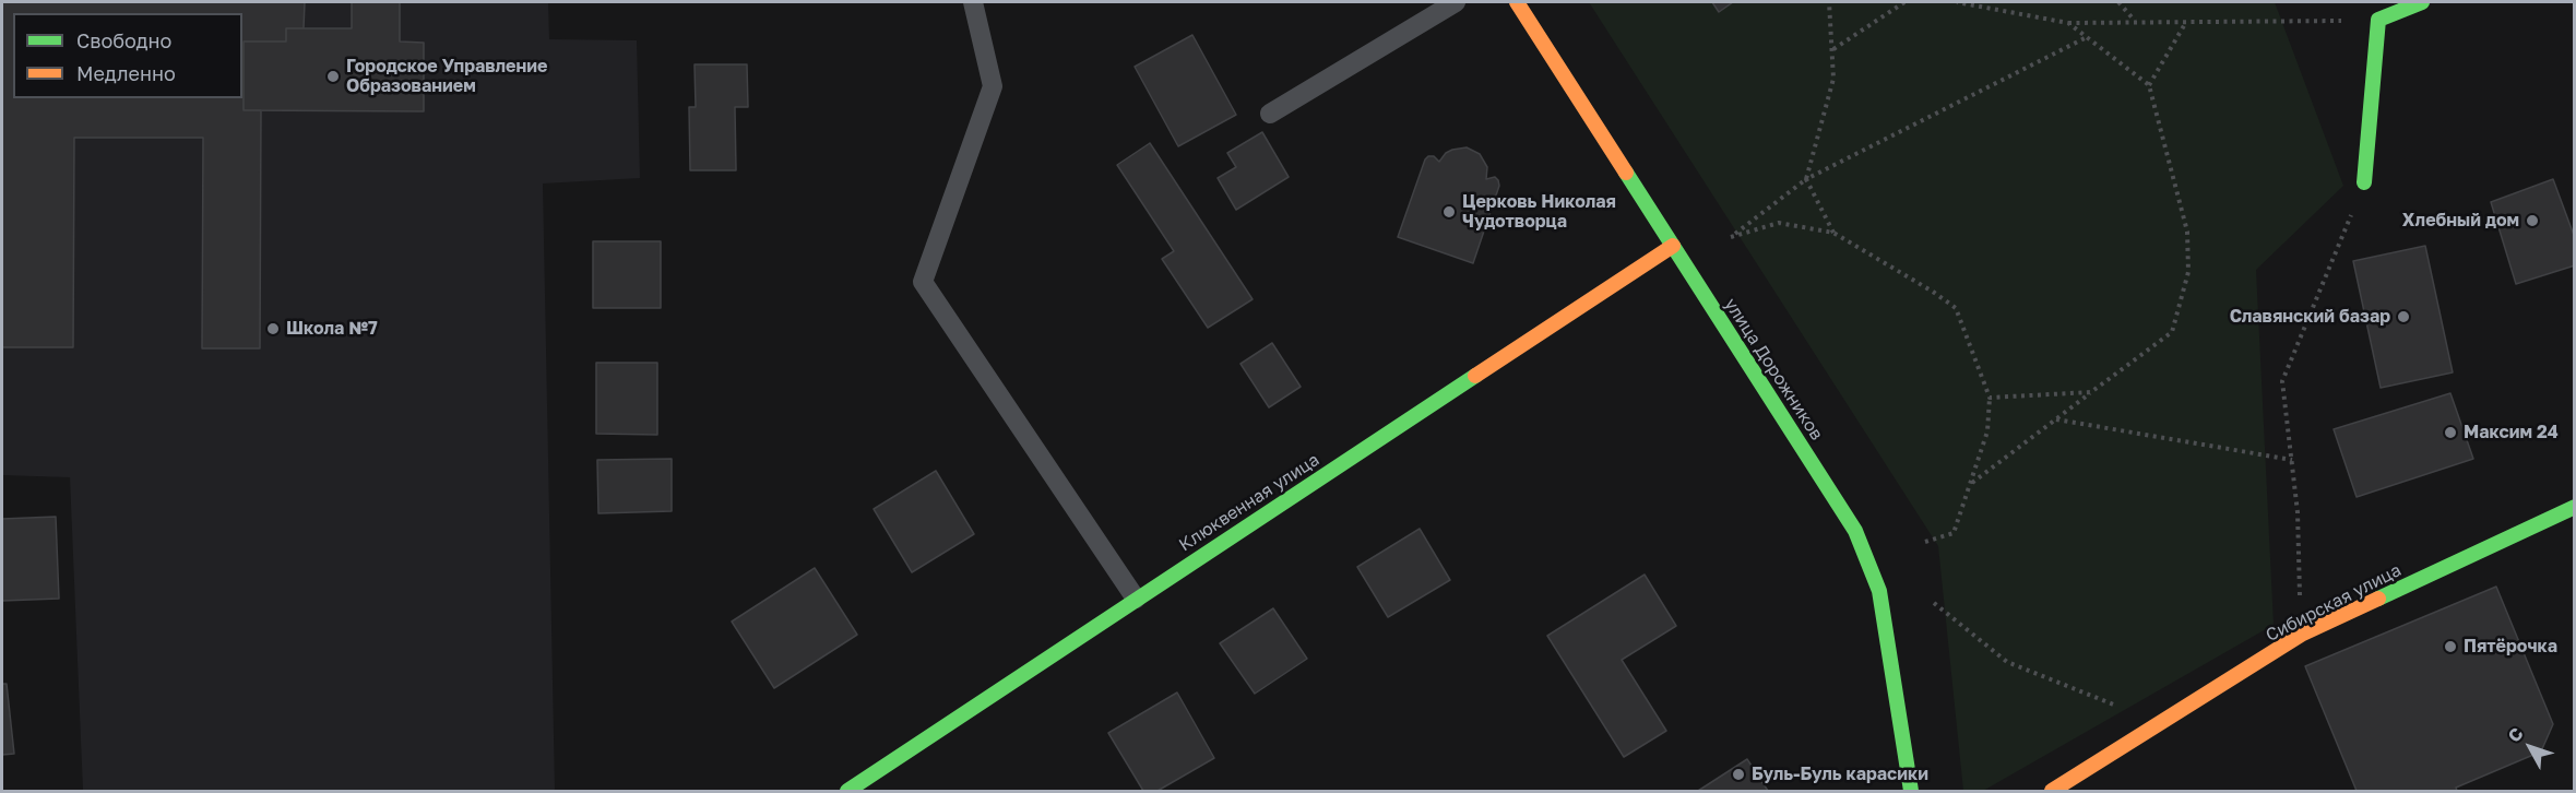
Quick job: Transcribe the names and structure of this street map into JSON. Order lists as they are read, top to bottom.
{
  "streets": {
    "street": ["улица Дорожников", "Клюквенная улица", "Сибирская улица"]
  },
  "crossings": [
    ["улица Дорожников", "Клюквенная улица"]
  ],
  "places": [
    "Городское Управление Образованием",
    "Церковь Николая Чудотворца",
    "Хлебный дом",
    "Славянский базар",
    "Школа №7",
    "Максим 24",
    "Пятёрочка",
    "Буль-Буль карасики"
  ],
  "legend": ["Свободно", "Медленно"],
  "north": "top left"
}
